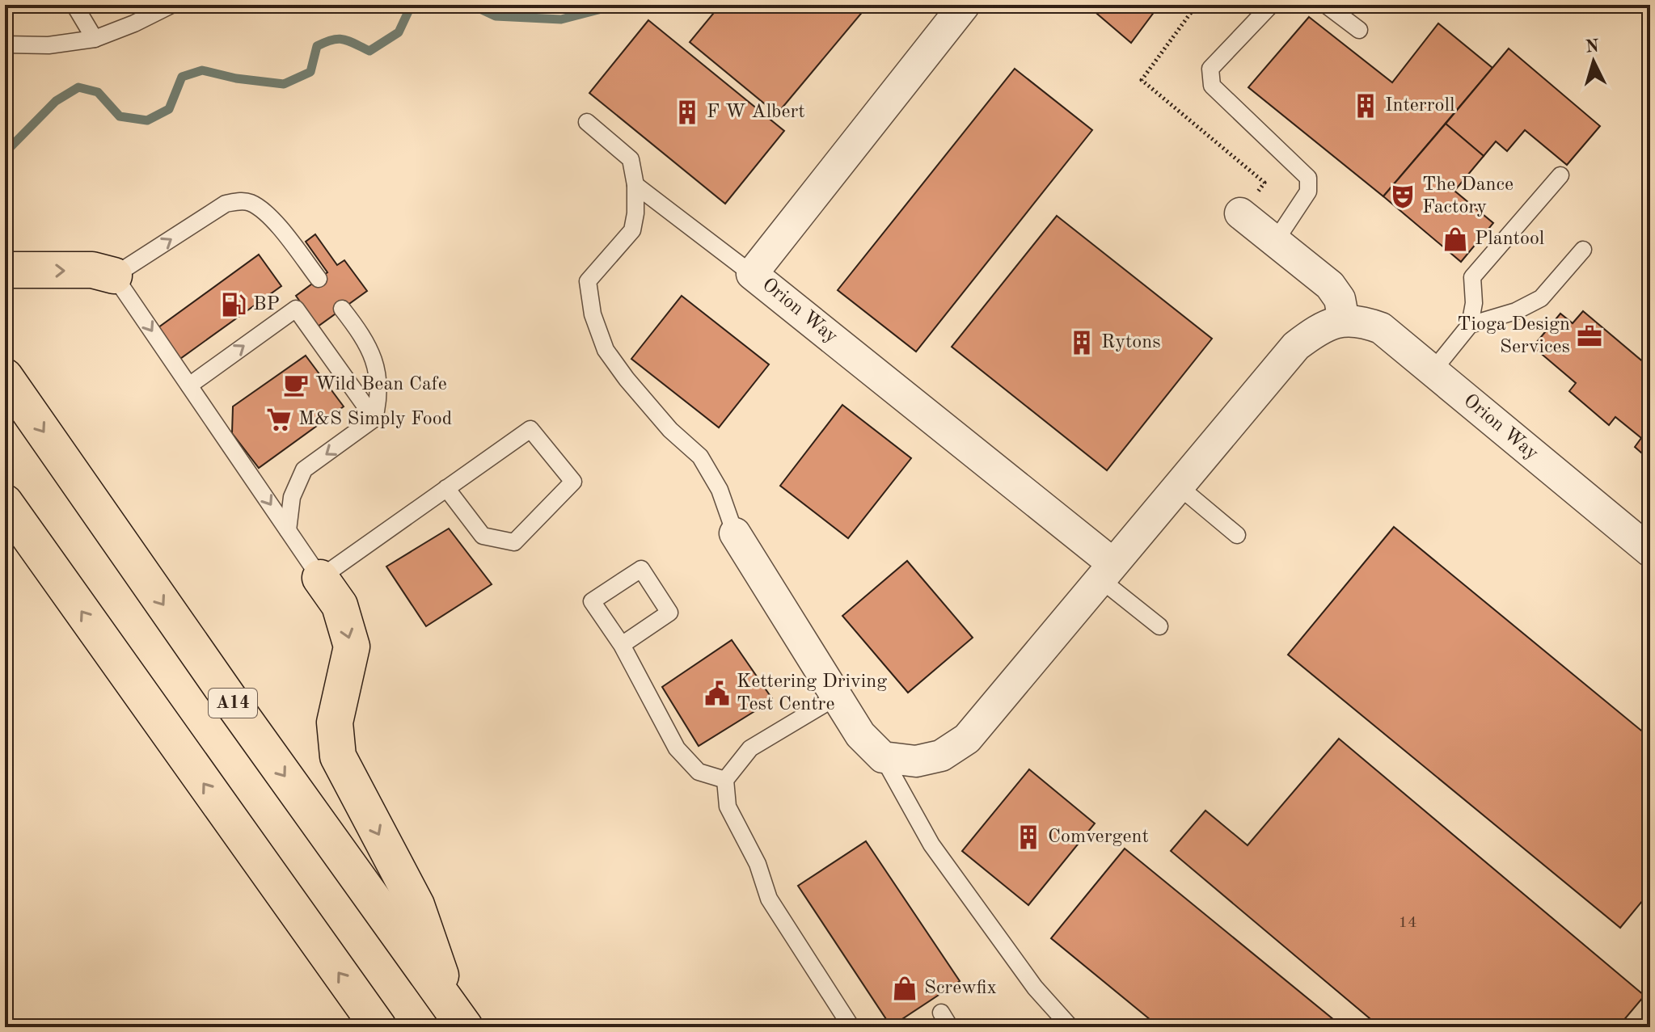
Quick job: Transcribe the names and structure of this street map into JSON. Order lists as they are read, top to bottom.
{
  "streets": {
    "highway": ["A14"],
    "street": ["Orion Way"]
  },
  "places": {
    "building": [
      "Interroll",
      "F W Albert",
      "Rytons",
      "Comvergent"
    ],
    "theatre": ["The Dance Factory"],
    "shop": ["Plantool", "Screwfix"],
    "fuel station": ["BP"],
    "office": ["Tioga Design Services"],
    "cafe": ["Wild Bean Cafe"],
    "supermarket": ["M&S Simply Food"],
    "public building": ["Kettering Driving Test Centre"]
  },
  "house_numbers": ["14"],
  "north": "top"
}
